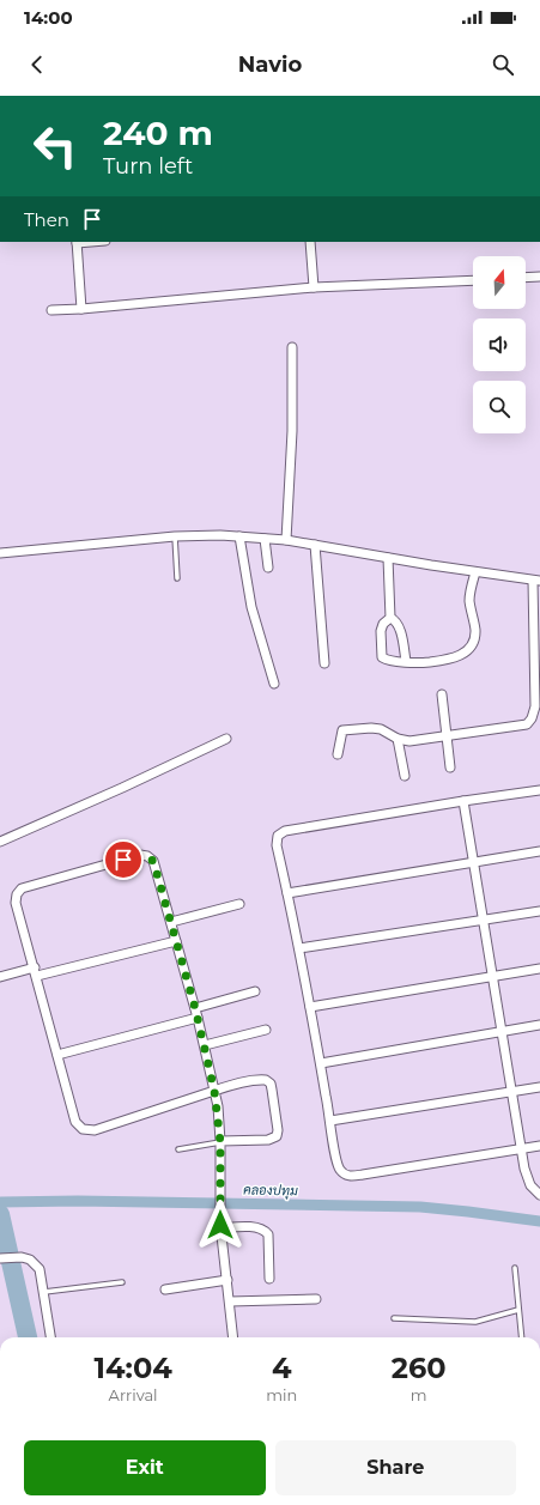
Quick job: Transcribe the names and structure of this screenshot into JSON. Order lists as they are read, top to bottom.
{
  "water": ["คลองปทุม"],
  "north": "top",
  "page": {
    "status": "14:00",
    "header": "Navio",
    "turn": ["240 m", "Turn left"],
    "then": "Then",
    "eta": [
      "14:04",
      "Arrival",
      "4",
      "min",
      "260",
      "m"
    ],
    "buttons": ["Exit", "Share"]
  }
}
